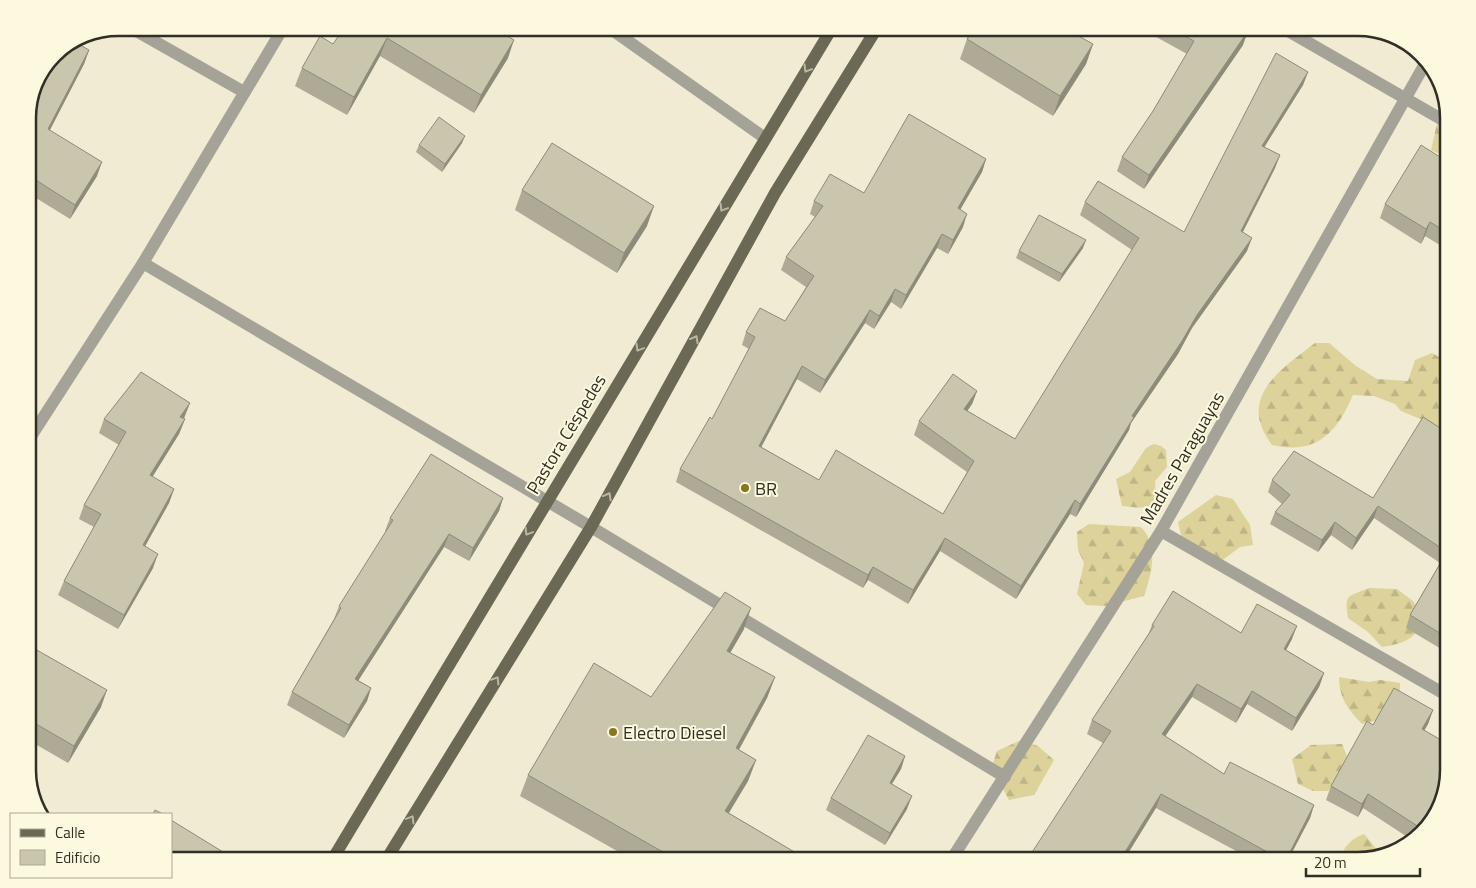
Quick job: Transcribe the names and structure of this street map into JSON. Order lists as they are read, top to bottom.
{
  "streets": {
    "main road": ["Pastora Céspedes"],
    "street": ["Madres Paraguayas"]
  },
  "places": ["BR", "Electro Diesel"],
  "legend": ["Calle", "Edificio"],
  "scale_bar": "20 m"
}
